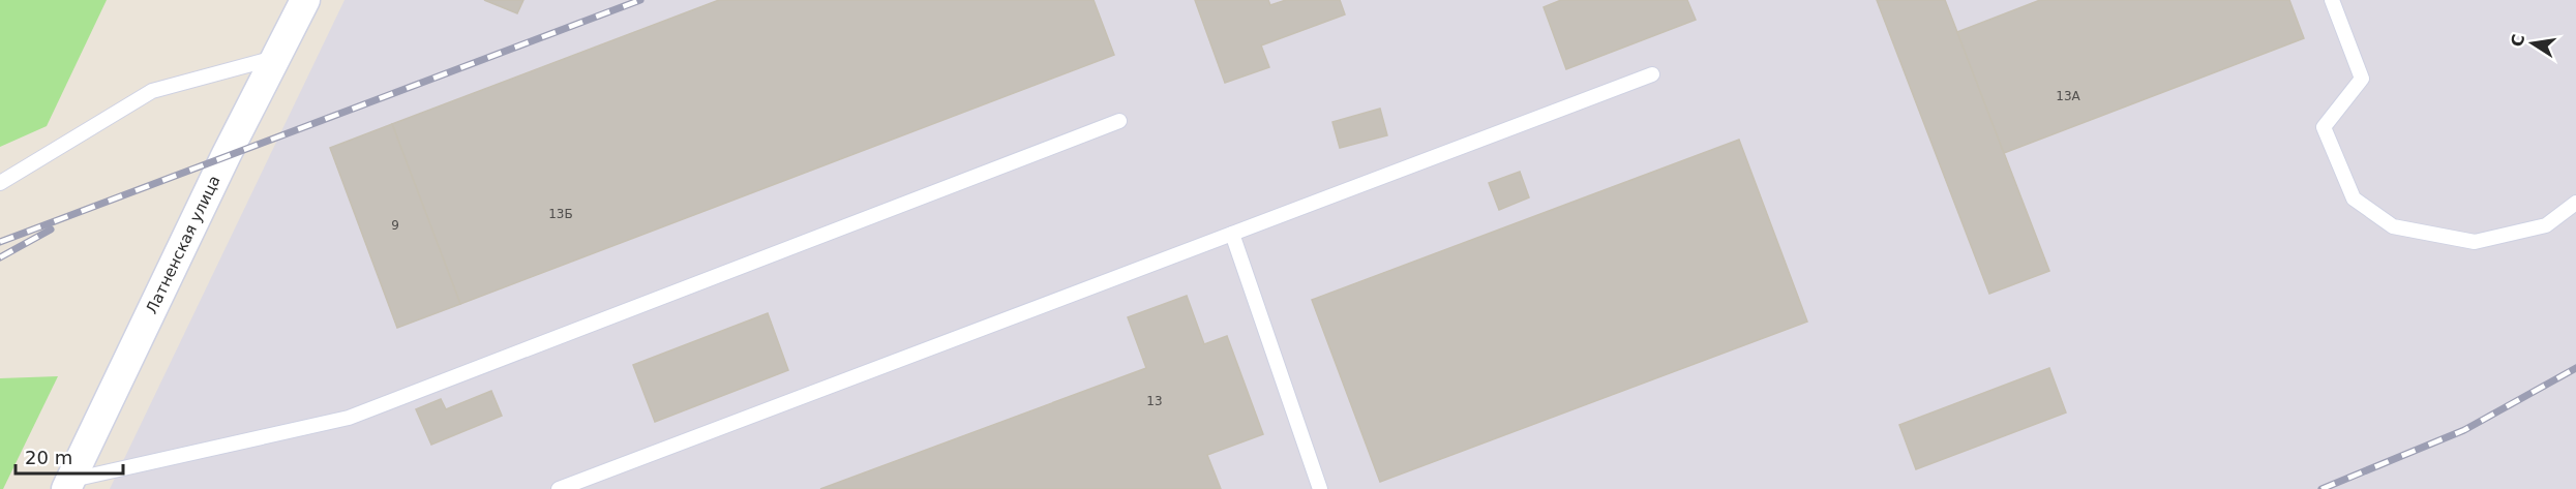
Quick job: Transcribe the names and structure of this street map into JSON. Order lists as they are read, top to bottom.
{
  "streets": {
    "street": ["Латненская улица"]
  },
  "house_numbers": [
    "13А",
    "13Б",
    "9",
    "13"
  ],
  "scale_bar": "20 m",
  "north": "left"
}
